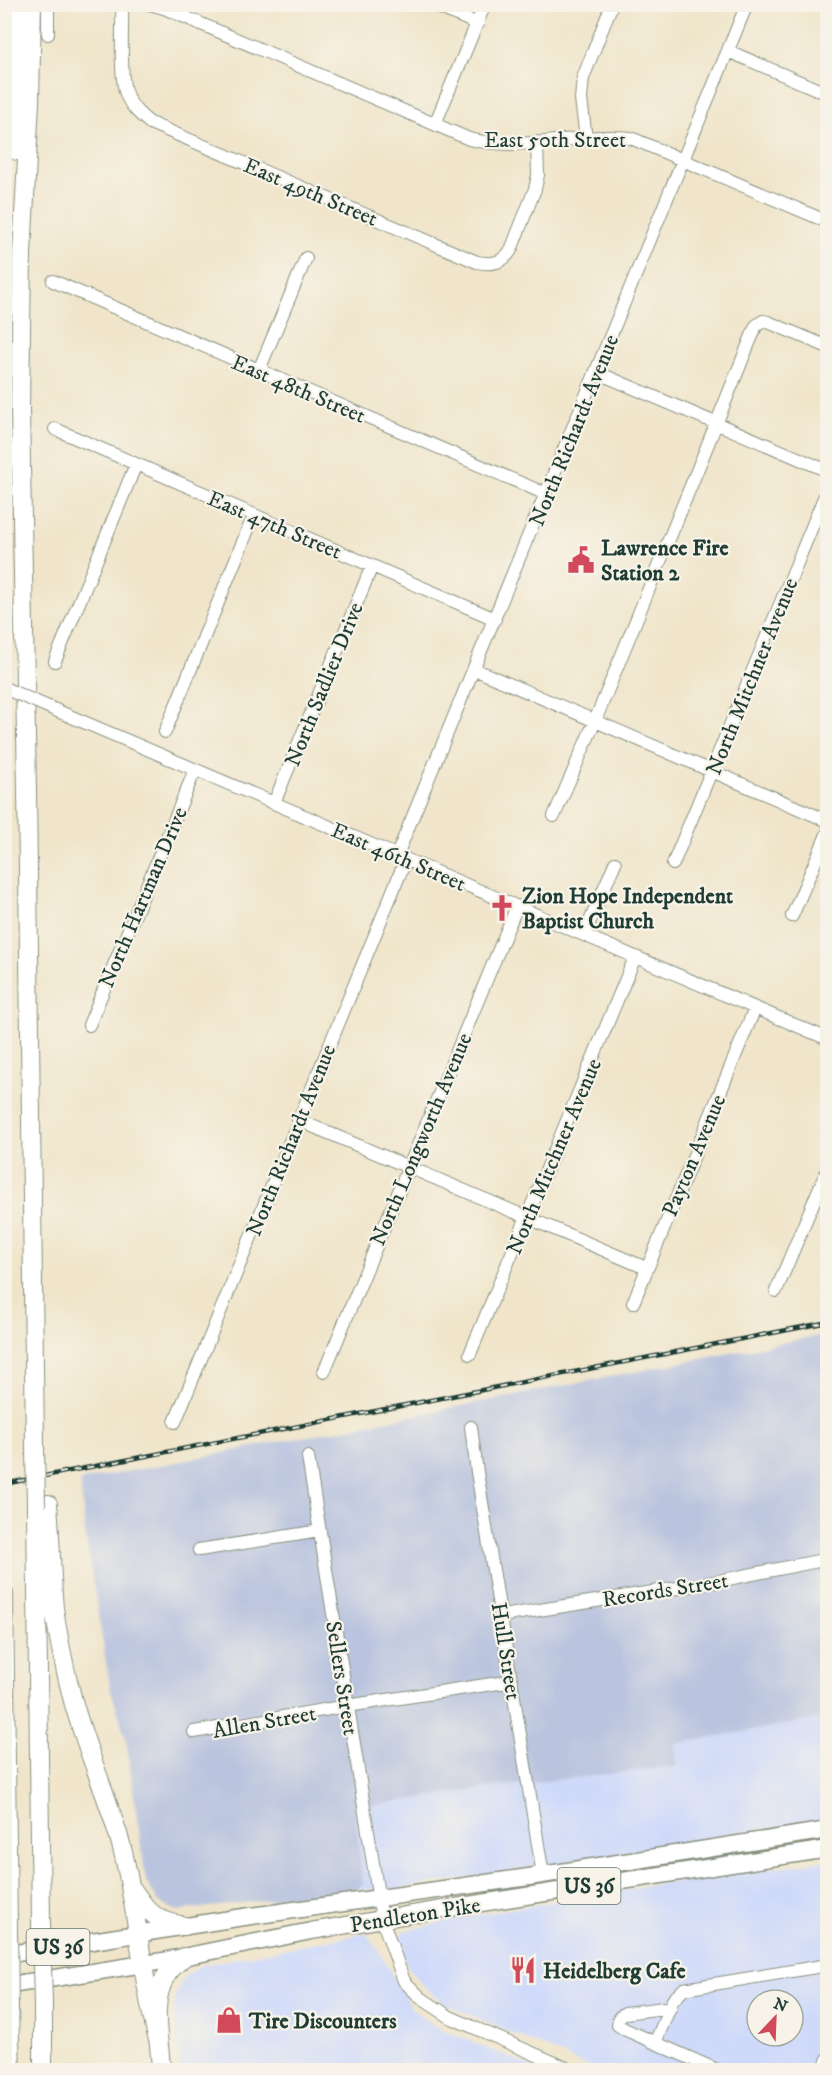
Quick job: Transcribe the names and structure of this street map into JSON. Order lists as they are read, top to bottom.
{
  "streets": {
    "main road": ["US 36", "Pendleton Pike"],
    "street": [
      "East 50th Street",
      "East 49th Street",
      "East 48th Street",
      "North Richardt Avenue",
      "East 47th Street",
      "North Mitchner Avenue",
      "North Sadlier Drive",
      "East 46th Street",
      "North Hartman Drive",
      "North Longworth Avenue",
      "Payton Avenue",
      "Records Street",
      "Hull Street",
      "Sellers Street",
      "Allen Street"
    ]
  },
  "crossings": [
    ["East 50th Street", "East 49th Street"],
    ["East 50th Street", "North Richardt Avenue"],
    ["East 48th Street", "North Richardt Avenue"],
    ["North Richardt Avenue", "East 47th Street"],
    ["North Richardt Avenue", "East 46th Street"],
    ["East 47th Street", "North Sadlier Drive"],
    ["North Mitchner Avenue", "East 46th Street"],
    ["North Sadlier Drive", "East 46th Street"],
    ["East 46th Street", "North Hartman Drive"],
    ["East 46th Street", "North Longworth Avenue"],
    ["East 46th Street", "Payton Avenue"],
    ["Records Street", "Hull Street"],
    ["Hull Street", "Allen Street"],
    ["Hull Street", "Pendleton Pike"],
    ["Sellers Street", "Allen Street"],
    ["Sellers Street", "Pendleton Pike"]
  ],
  "places": {
    "public building": ["Lawrence Fire Station 2"],
    "church": ["Zion Hope Independent Baptist Church"],
    "restaurant": ["Heidelberg Cafe"],
    "shop": ["Tire Discounters"]
  },
  "north": "top right"
}
